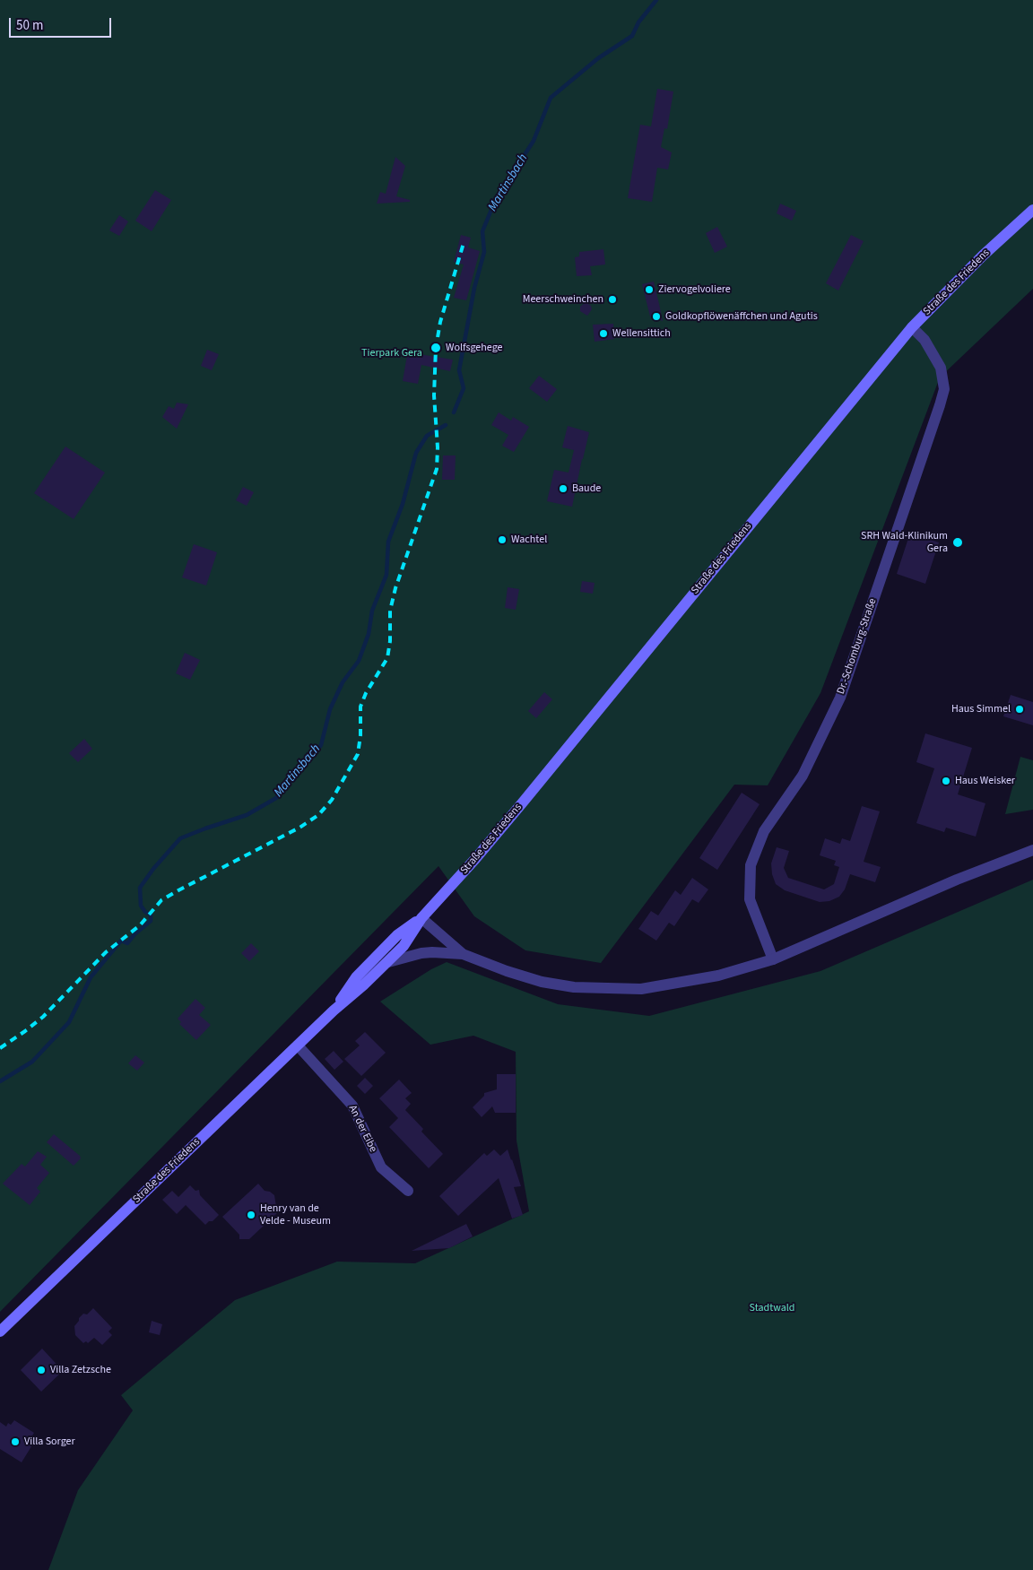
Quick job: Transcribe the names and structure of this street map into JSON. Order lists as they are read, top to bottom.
{
  "streets": {
    "main road": ["Straße des Friedens"],
    "street": ["Dr.-Schomburg-Straße", "An der Eibe"]
  },
  "crossings": [
    ["Straße des Friedens", "Dr.-Schomburg-Straße"],
    ["Straße des Friedens", "An der Eibe"]
  ],
  "water": ["Martinsbach"],
  "parks": ["Tierpark Gera", "Stadtwald"],
  "places": [
    "Ziervogelvoliere",
    "Meerschweinchen",
    "Goldkopflöwenäffchen und Agutis",
    "Wellensittich",
    "Wolfsgehege",
    "Baude",
    "Wachtel",
    "SRH Wald-Klinikum Gera",
    "Haus Simmel",
    "Haus Weisker",
    "Henry van de Velde - Museum",
    "Villa Zetzsche",
    "Villa Sorger"
  ],
  "scale_bar": "50 m"
}
